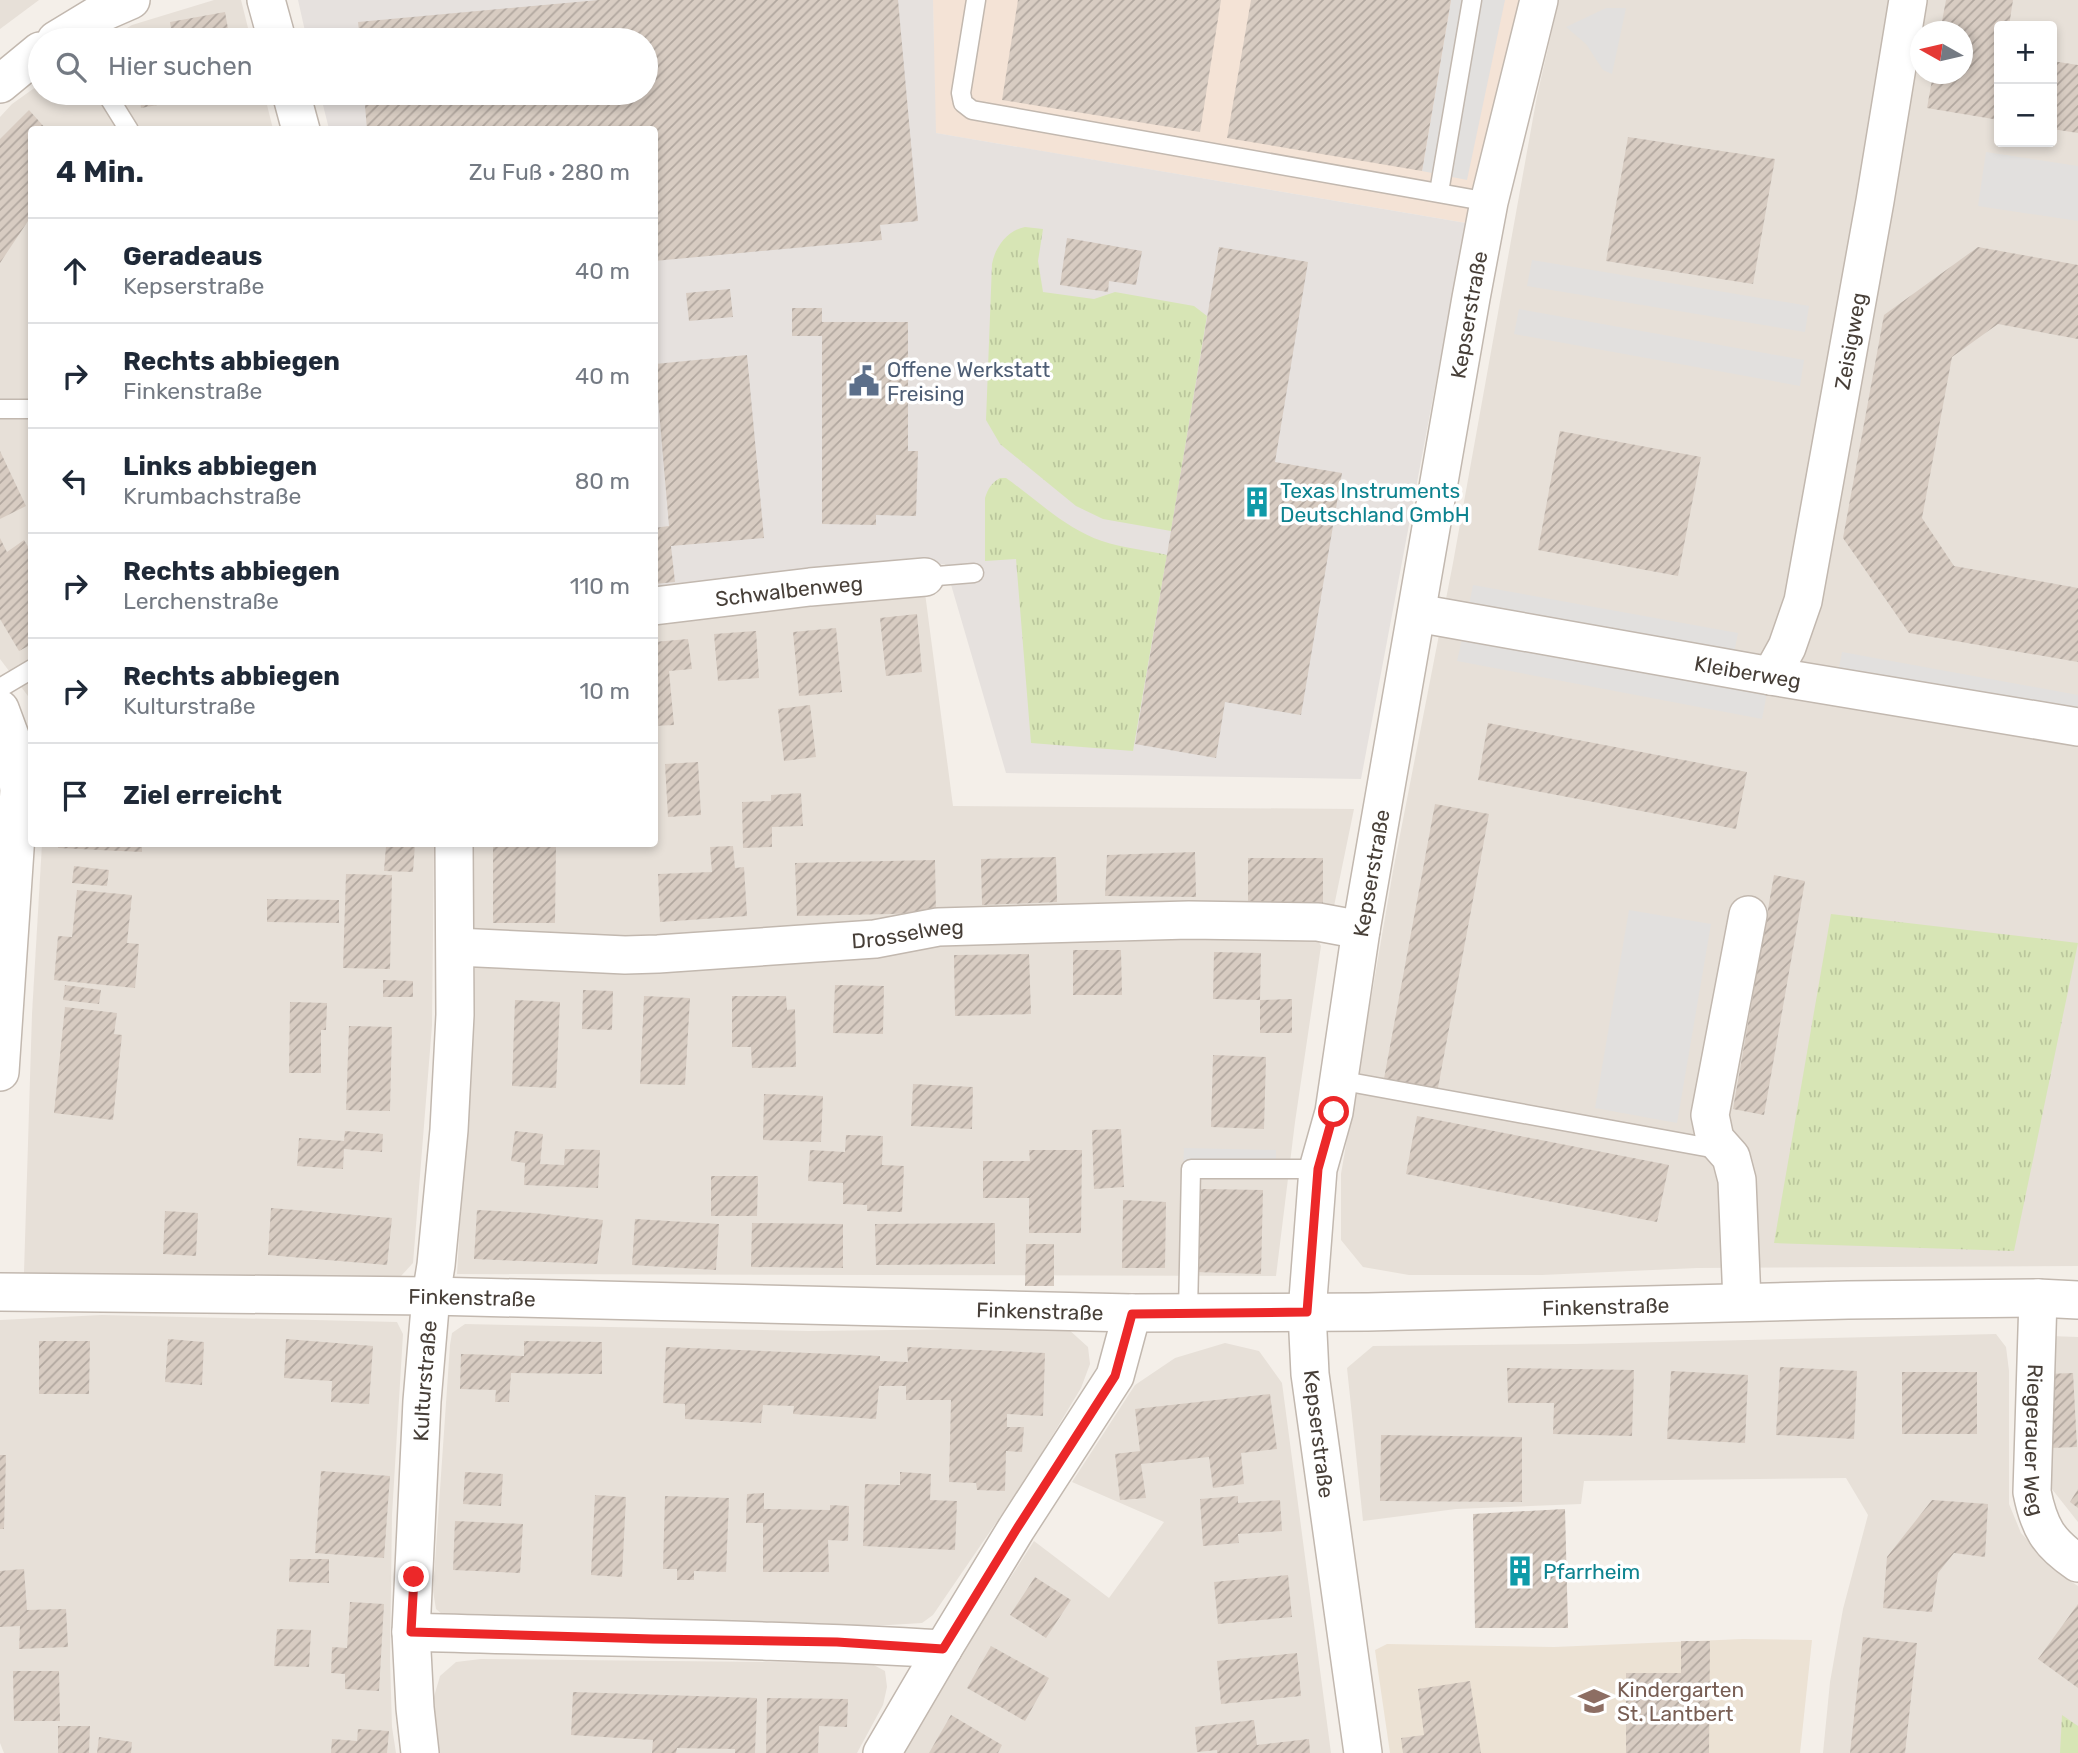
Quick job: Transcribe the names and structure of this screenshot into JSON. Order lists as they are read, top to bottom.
{
  "streets": {
    "street": [
      "Kepserstraße",
      "Zeisigweg",
      "Schwalbenweg",
      "Kleiberweg",
      "Drosselweg",
      "Finkenstraße",
      "Kulturstraße",
      "Riegerauer Weg"
    ]
  },
  "crossings": [
    ["Kepserstraße", "Kleiberweg"],
    ["Kepserstraße", "Drosselweg"],
    ["Kepserstraße", "Finkenstraße"],
    ["Zeisigweg", "Kleiberweg"],
    ["Drosselweg", "Kulturstraße"],
    ["Finkenstraße", "Kulturstraße"],
    ["Finkenstraße", "Riegerauer Weg"]
  ],
  "places": {
    "public building": ["Offene Werkstatt Freising"],
    "building": ["Texas Instruments Deutschland GmbH", "Pfarrheim"],
    "school or university": ["Kindergarten St. Lantbert"]
  },
  "north": "left",
  "page": {
    "map_buttons": ["+", "−"],
    "search": "Hier suchen",
    "heading": ["4 Min.", "Zu Fuß · 280 m"],
    "list": [
      ["Geradeaus", "Kepserstraße", "40 m"],
      ["Rechts abbiegen", "Finkenstraße", "40 m"],
      ["Links abbiegen", "Krumbachstraße", "80 m"],
      ["Rechts abbiegen", "Lerchenstraße", "110 m"],
      ["Rechts abbiegen", "Kulturstraße", "10 m"],
      "Ziel erreicht"
    ]
  }
}
